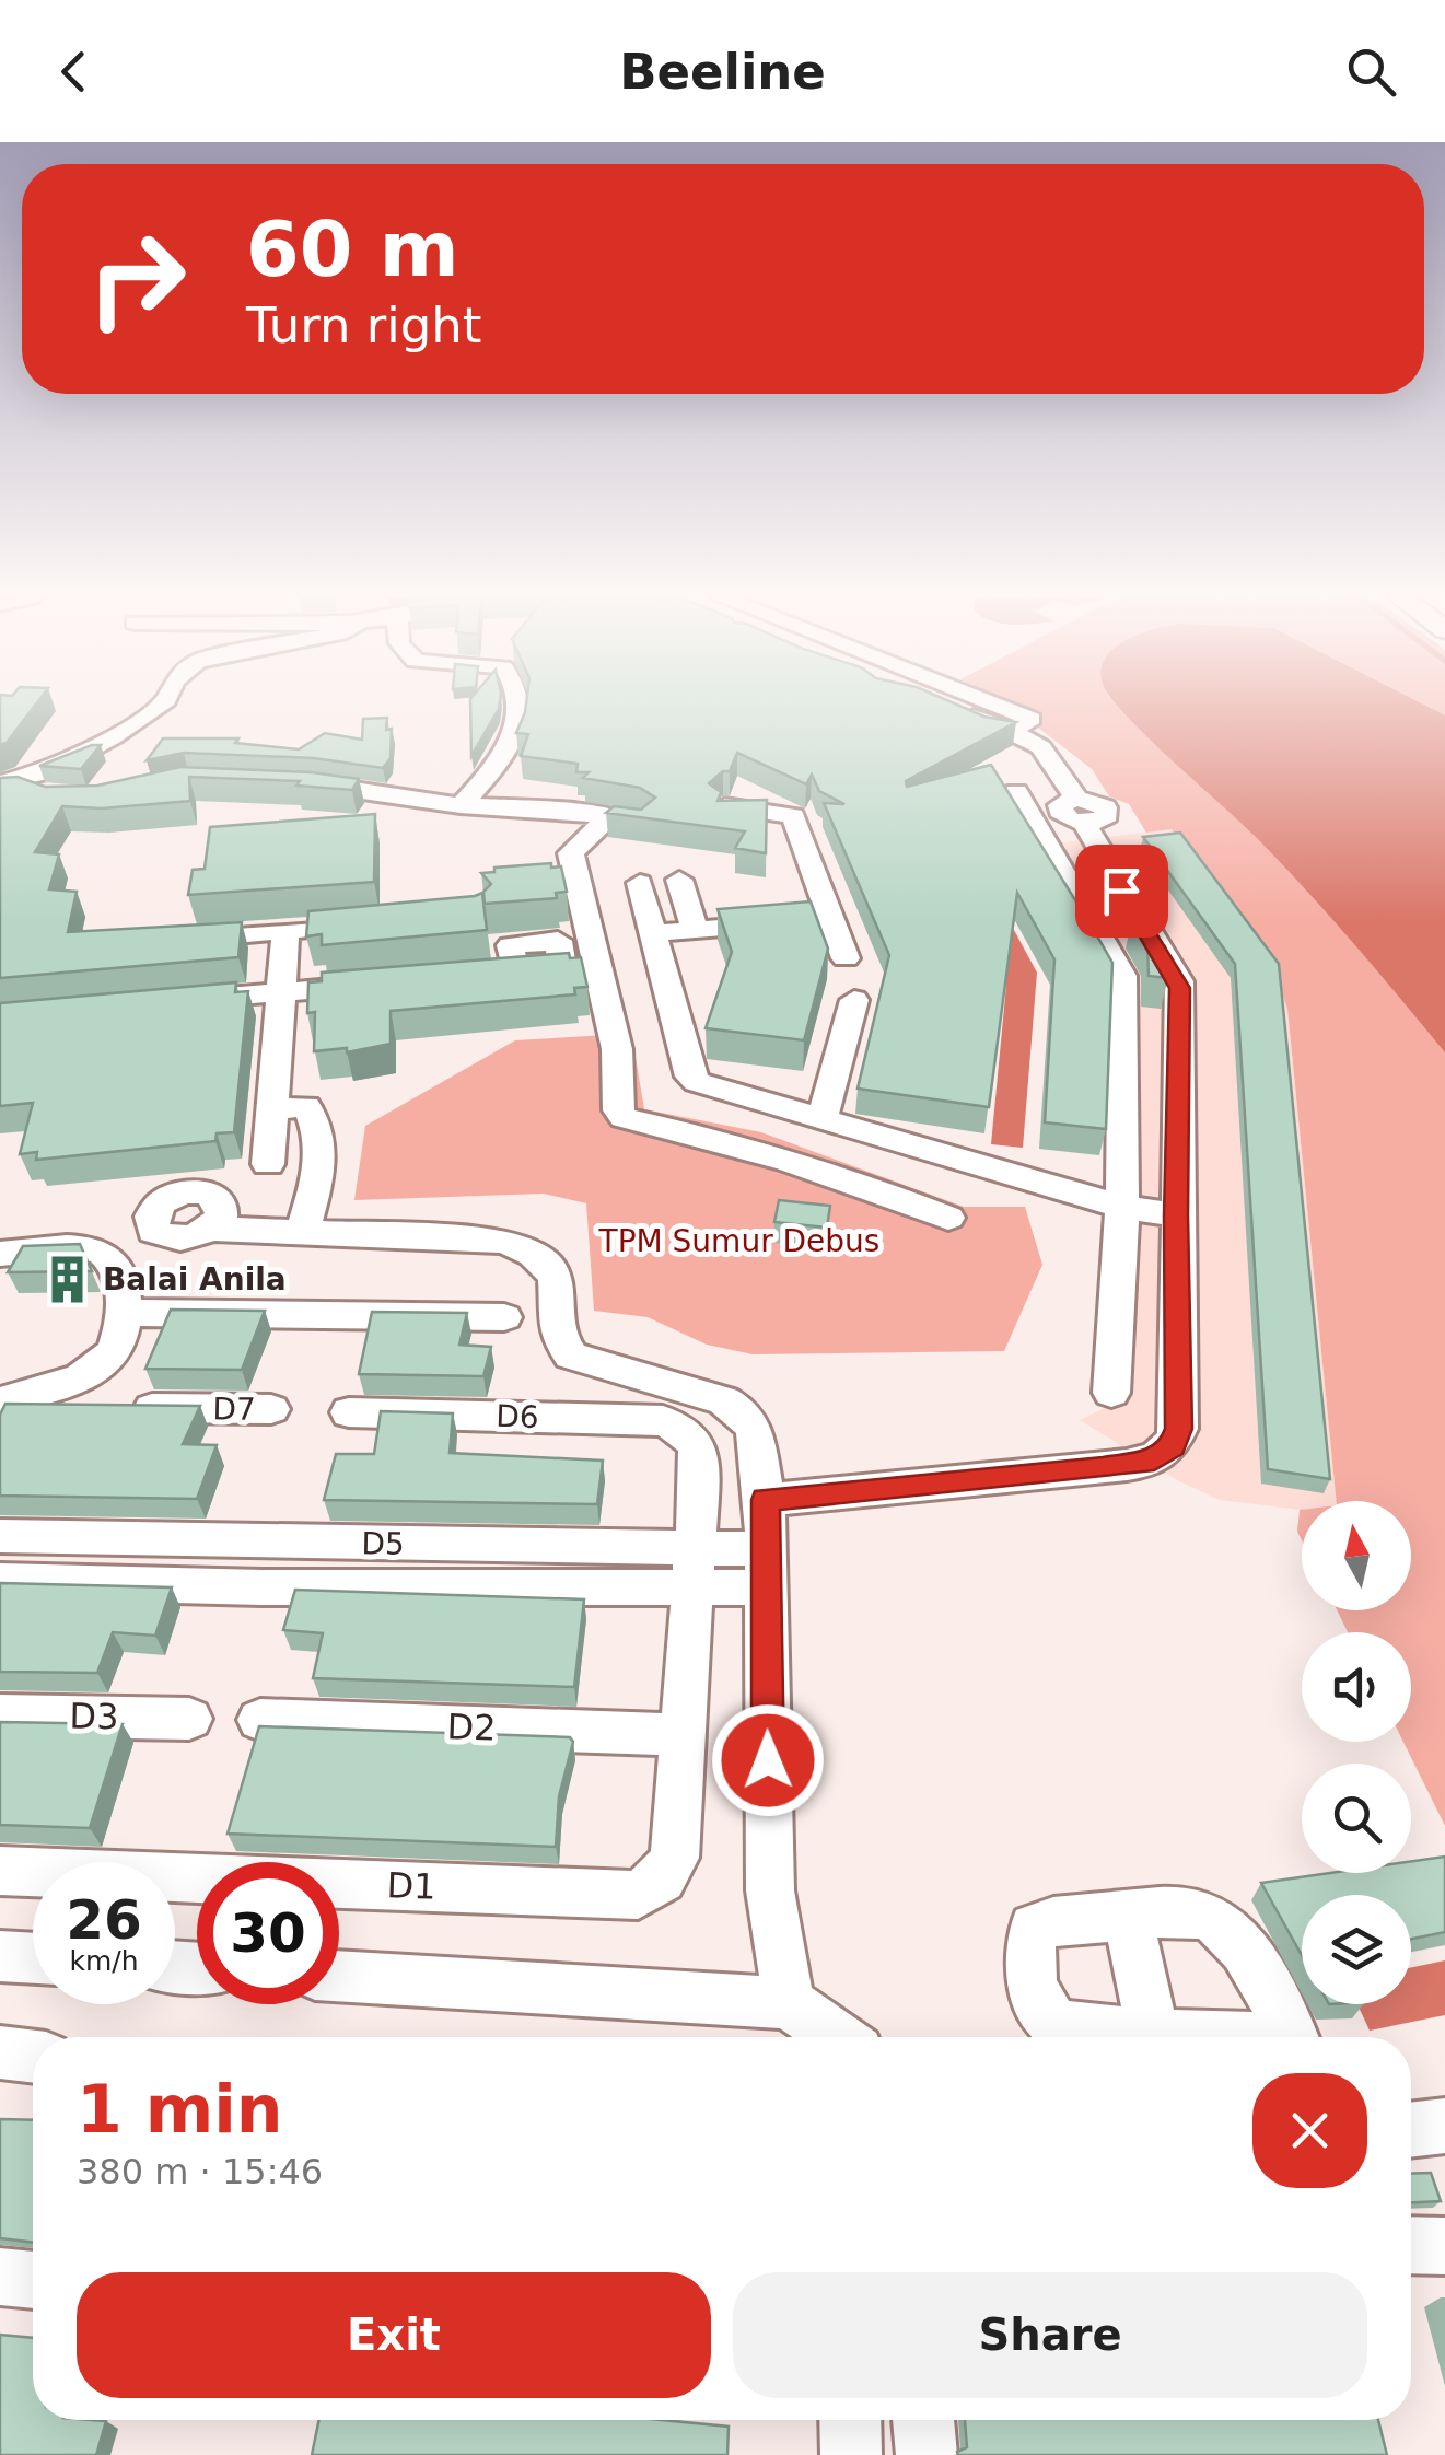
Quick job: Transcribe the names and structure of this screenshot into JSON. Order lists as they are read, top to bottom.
{
  "streets": {
    "street": [
      "D7",
      "D6",
      "D5",
      "D3",
      "D2",
      "D1"
    ]
  },
  "crossings": [
    ["D6", "D5"],
    ["D2", "D1"]
  ],
  "parks": ["TPM Sumur Debus"],
  "places": {
    "building": ["Balai Anila"]
  },
  "north": "top",
  "page": {
    "header": "Beeline",
    "turn": ["60 m", "Turn right"],
    "speed": "26 km/h",
    "limit": "30",
    "heading": ["1 min", "380 m · 15:46"],
    "buttons": ["Exit", "Share"]
  }
}
